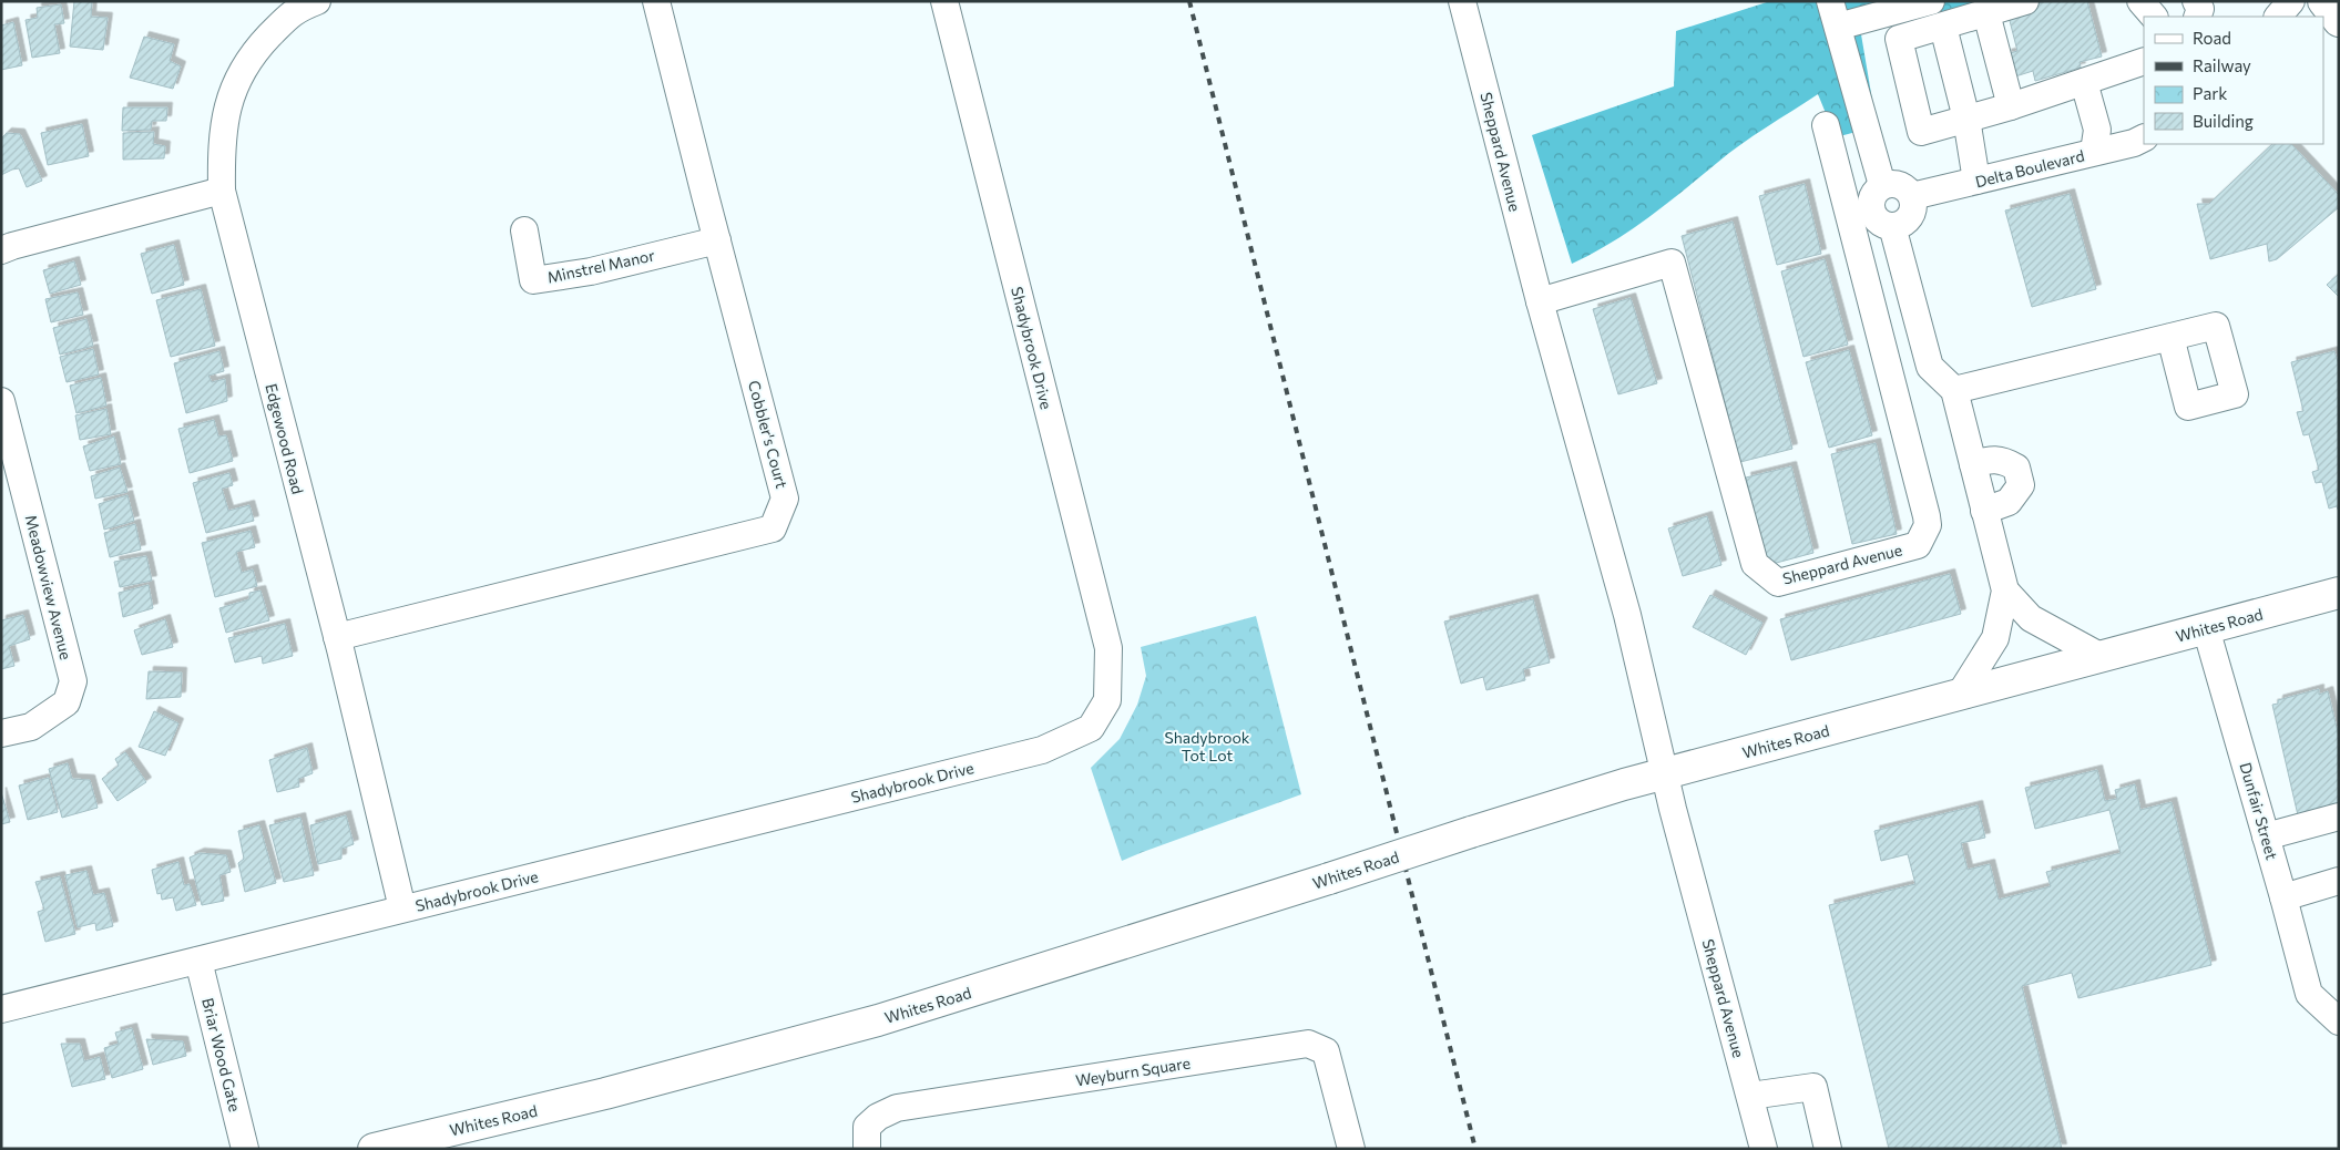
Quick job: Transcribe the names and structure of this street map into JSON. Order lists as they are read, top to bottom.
{
  "streets": {
    "main road": ["Whites Road"],
    "street": [
      "Sheppard Avenue",
      "Delta Boulevard",
      "Minstrel Manor",
      "Shadybrook Drive",
      "Cobbler's Court",
      "Edgewood Road",
      "Meadowview Avenue",
      "Dunfair Street",
      "Briar Wood Gate",
      "Weyburn Square"
    ]
  },
  "crossings": [
    ["Sheppard Avenue", "Delta Boulevard"],
    ["Sheppard Avenue", "Whites Road"],
    ["Minstrel Manor", "Cobbler's Court"],
    ["Shadybrook Drive", "Edgewood Road"],
    ["Shadybrook Drive", "Briar Wood Gate"],
    ["Cobbler's Court", "Edgewood Road"],
    ["Whites Road", "Dunfair Street"]
  ],
  "parks": ["Shadybrook Tot Lot"],
  "legend": [
    "Road",
    "Railway",
    "Park",
    "Building"
  ]
}
